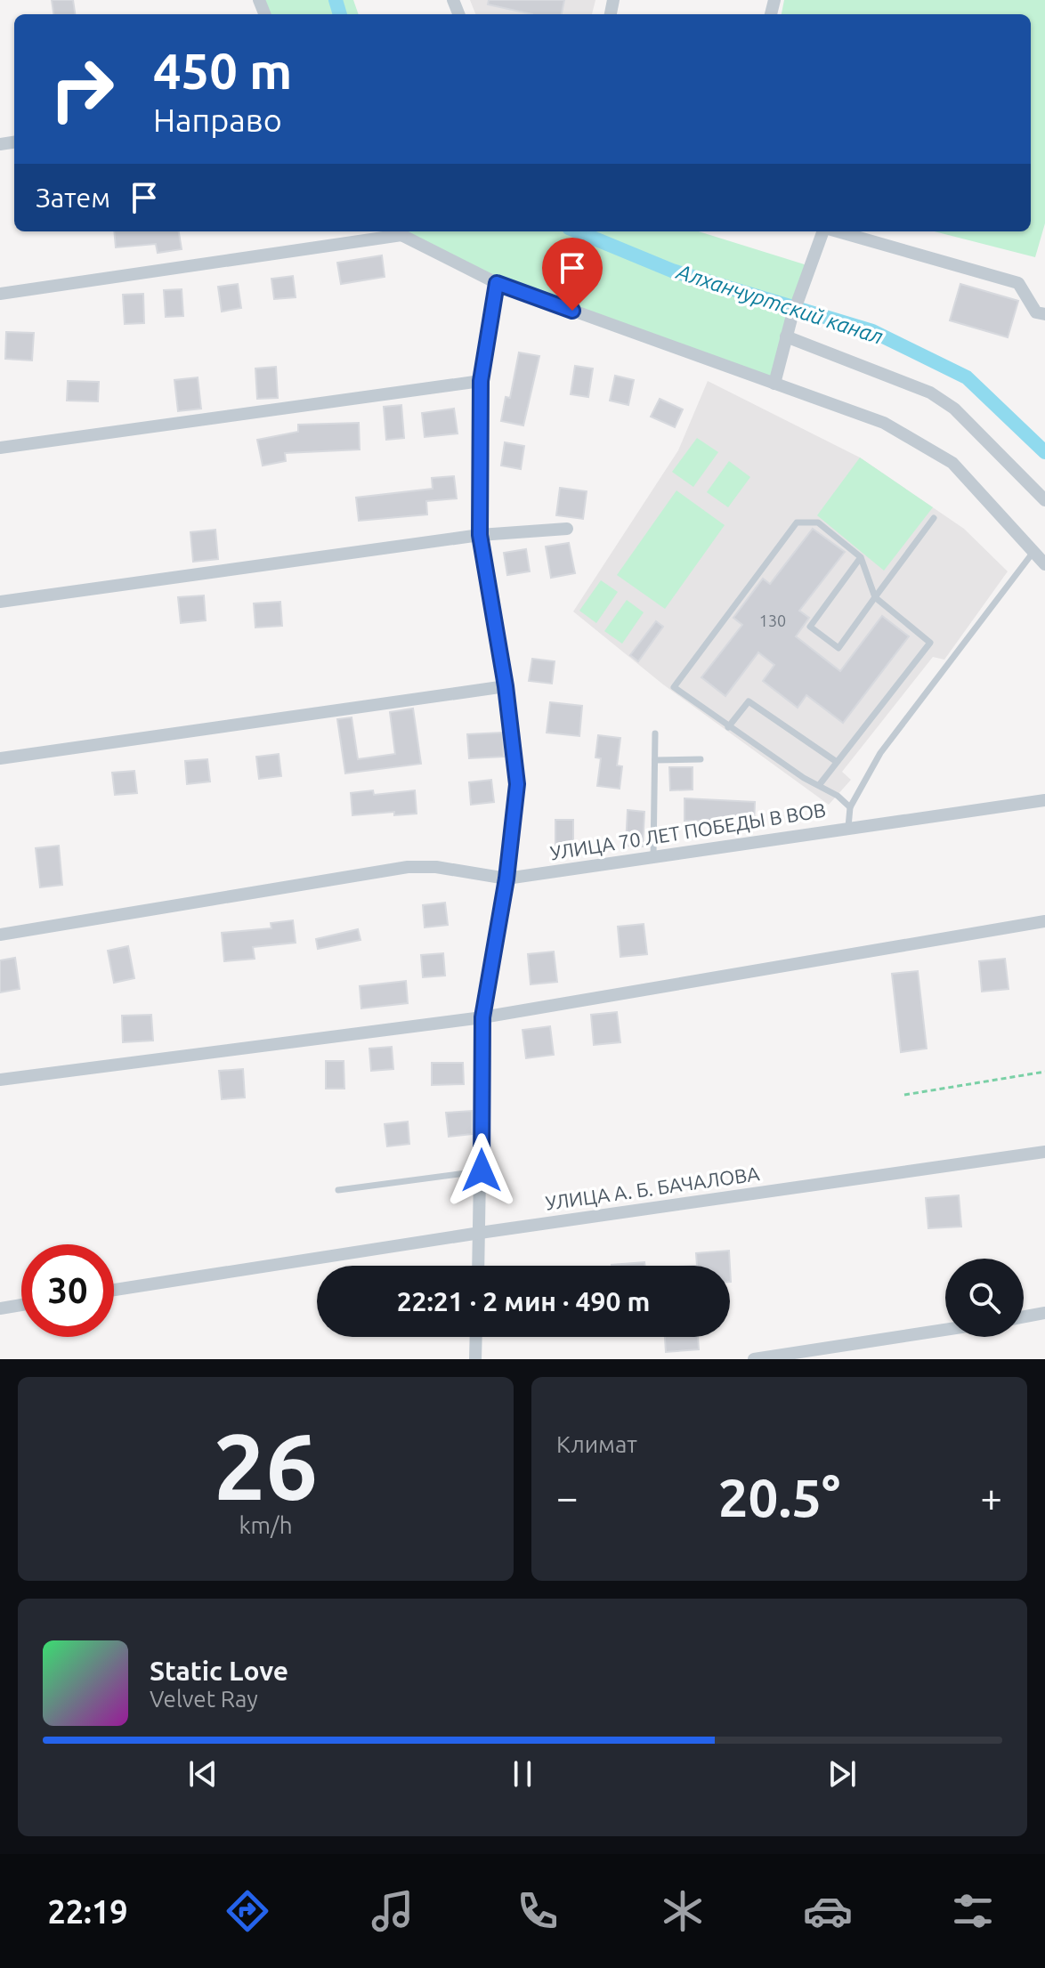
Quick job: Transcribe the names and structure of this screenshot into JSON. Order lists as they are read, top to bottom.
{
  "streets": {
    "street": ["УЛИЦА 70 ЛЕТ ПОБЕДЫ В ВОВ", "УЛИЦА А. Б. БАЧАЛОВА"]
  },
  "water": ["Алханчуртский канал"],
  "house_numbers": ["130"],
  "page": {
    "turn": ["450 m", "Направо"],
    "then": "Затем",
    "limit": "30",
    "trip": "22:21 · 2 мин · 490 m",
    "tile": [
      ["26", "km/h"],
      "Климат"
    ],
    "heat": ["−", "20.5°", "+"],
    "song": ["Static Love", "Velvet Ray"],
    "tabs": "22:19"
  }
}
